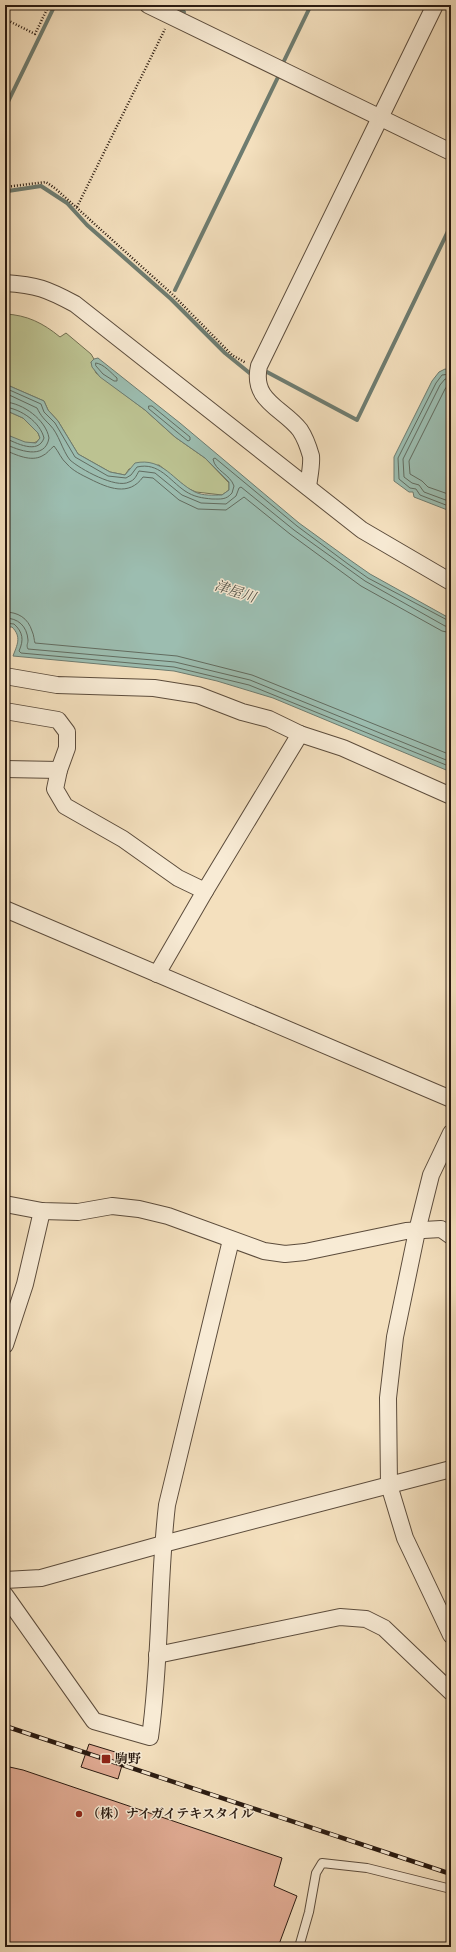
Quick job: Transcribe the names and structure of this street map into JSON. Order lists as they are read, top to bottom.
{
  "water": ["津屋川"],
  "places": {
    "transit": ["駒野"],
    "other": ["（株）ナイガイテキスタイル"]
  }
}
